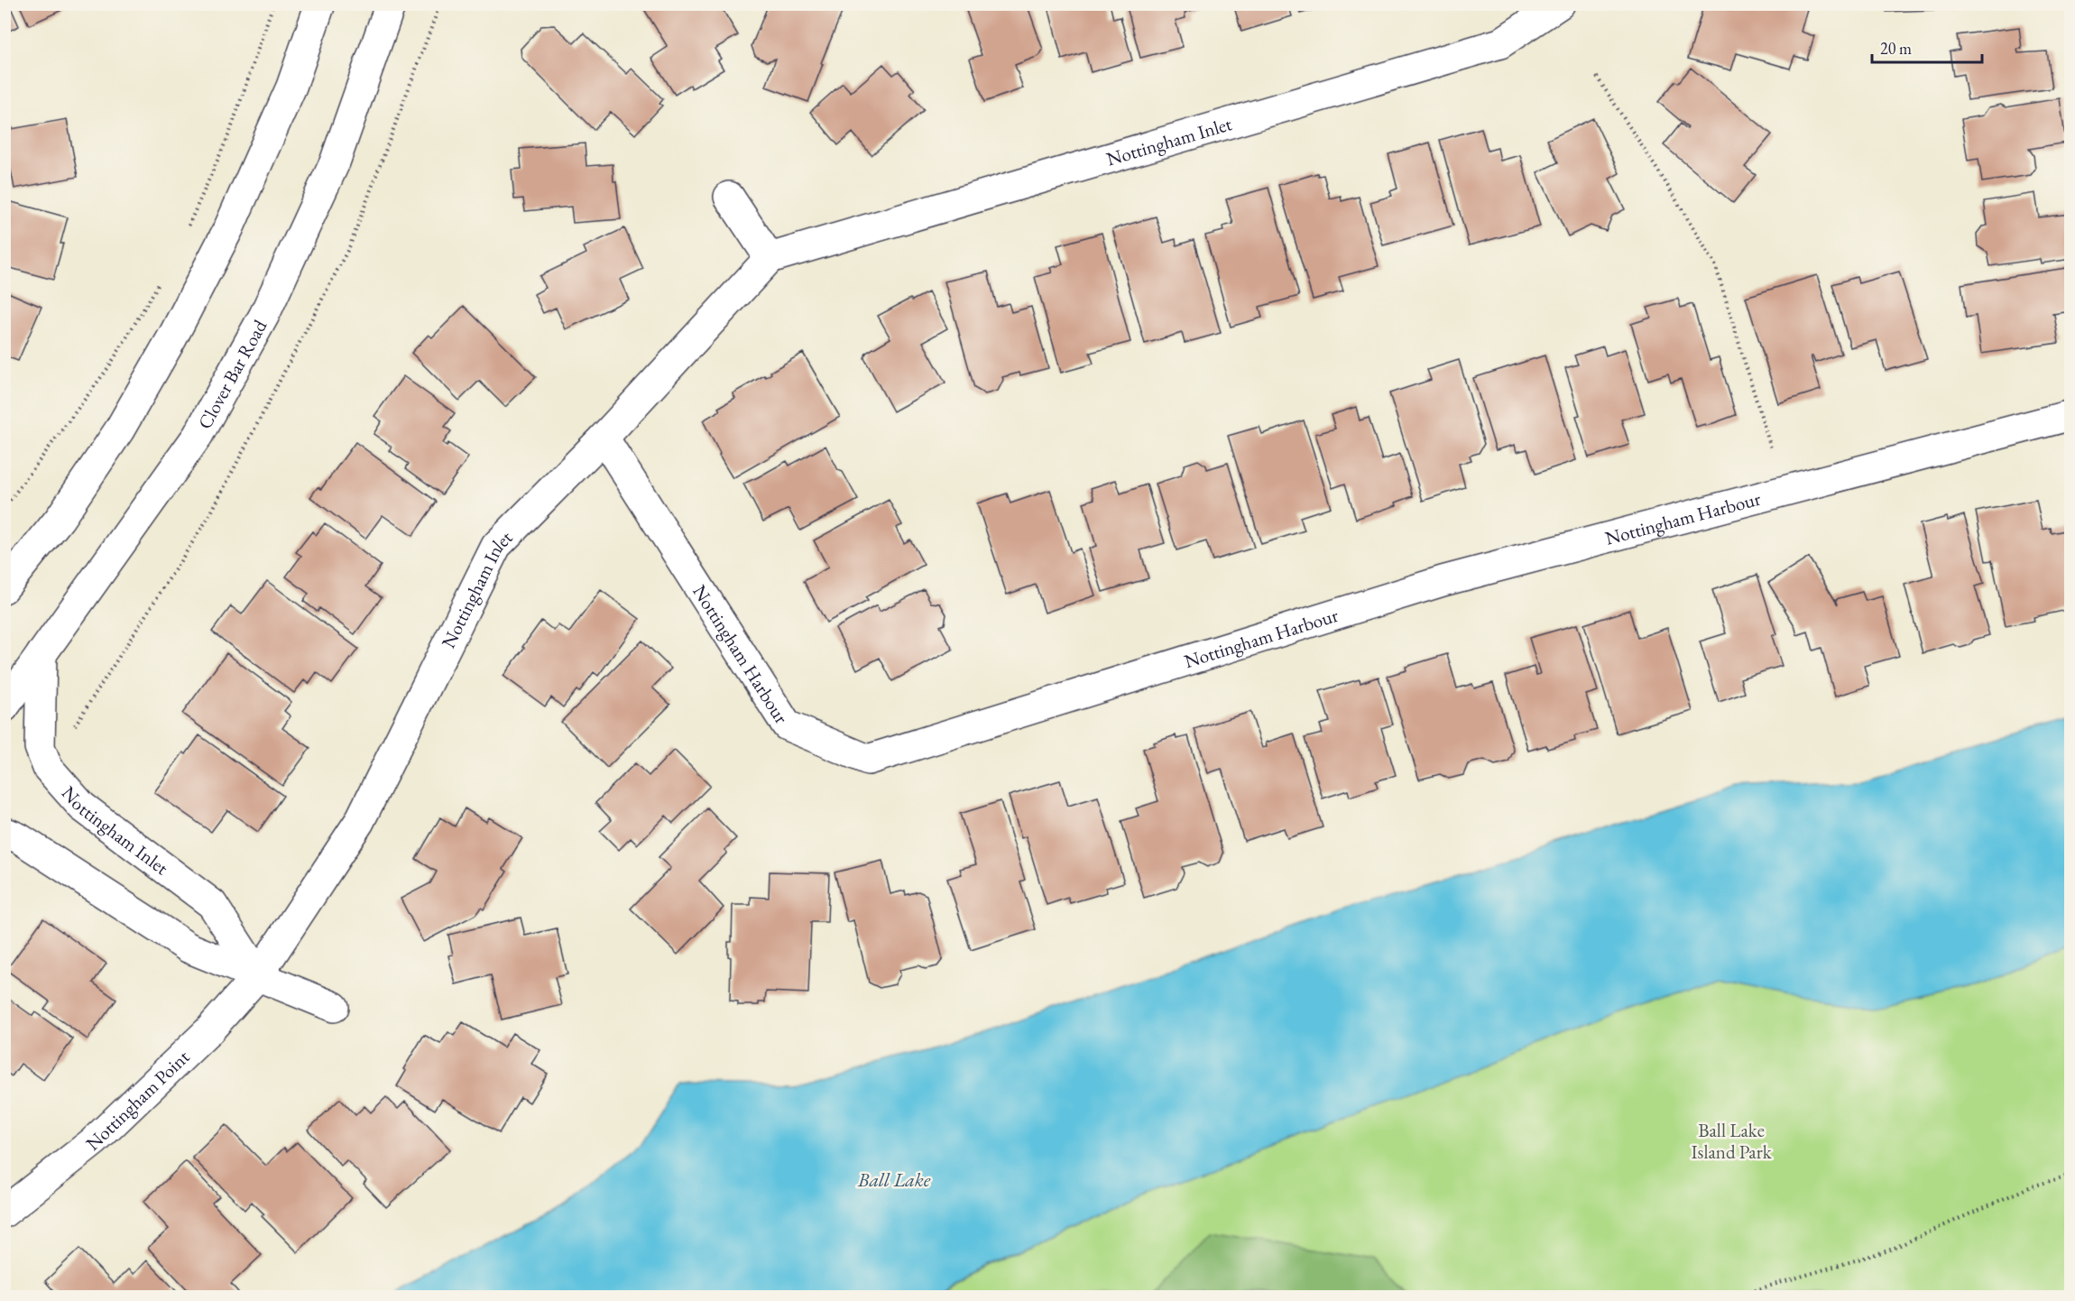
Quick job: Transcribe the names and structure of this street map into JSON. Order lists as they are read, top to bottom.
{
  "streets": {
    "street": [
      "Nottingham Inlet",
      "Clover Bar Road",
      "Nottingham Harbour",
      "Nottingham Point"
    ]
  },
  "crossings": [
    ["Nottingham Inlet", "Clover Bar Road"],
    ["Nottingham Inlet", "Nottingham Harbour"],
    ["Nottingham Inlet", "Nottingham Point"]
  ],
  "water": ["Ball Lake"],
  "parks": ["Ball Lake Island Park"],
  "scale_bar": "20 m"
}
